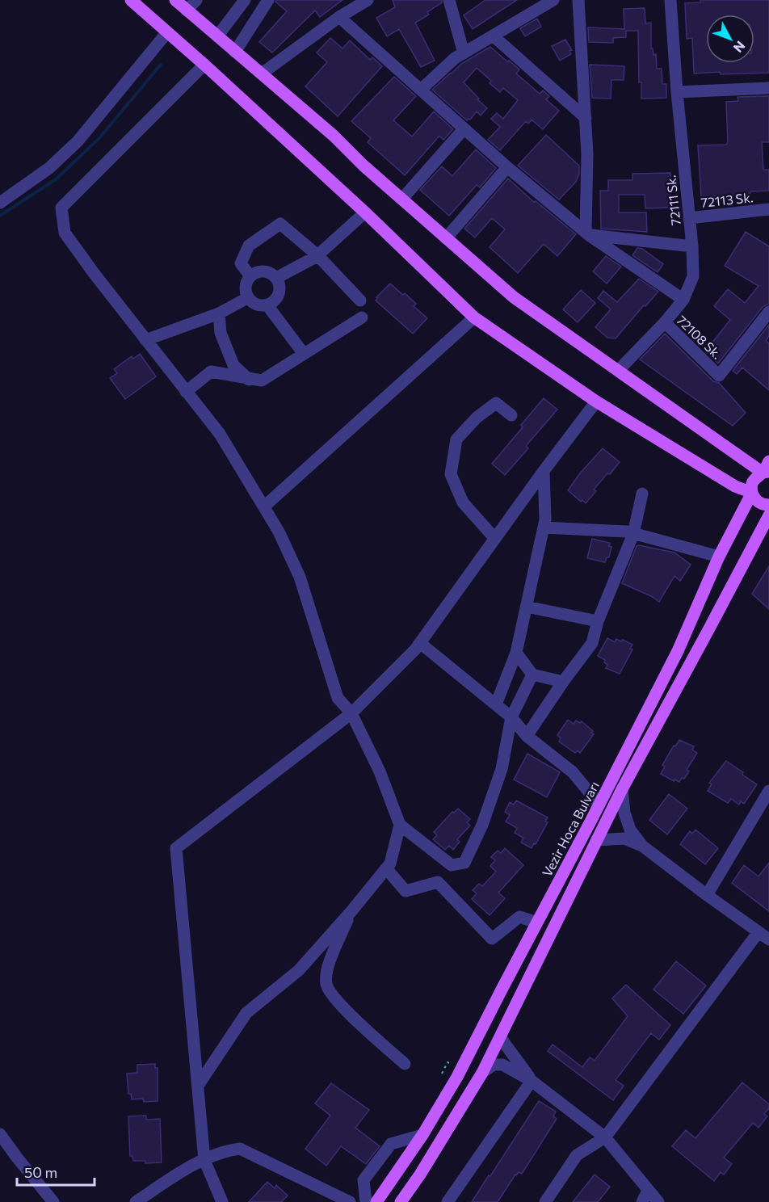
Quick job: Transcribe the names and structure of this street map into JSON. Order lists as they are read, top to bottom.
{
  "streets": {
    "main road": ["Vezir Hoca Bulvarı"],
    "street": ["72113 Sk.", "72111 Sk.", "72108 Sk."]
  },
  "crossings": [
    ["72113 Sk.", "72111 Sk."],
    ["72111 Sk.", "72108 Sk."]
  ],
  "scale_bar": "50 m",
  "north": "bottom right"
}
